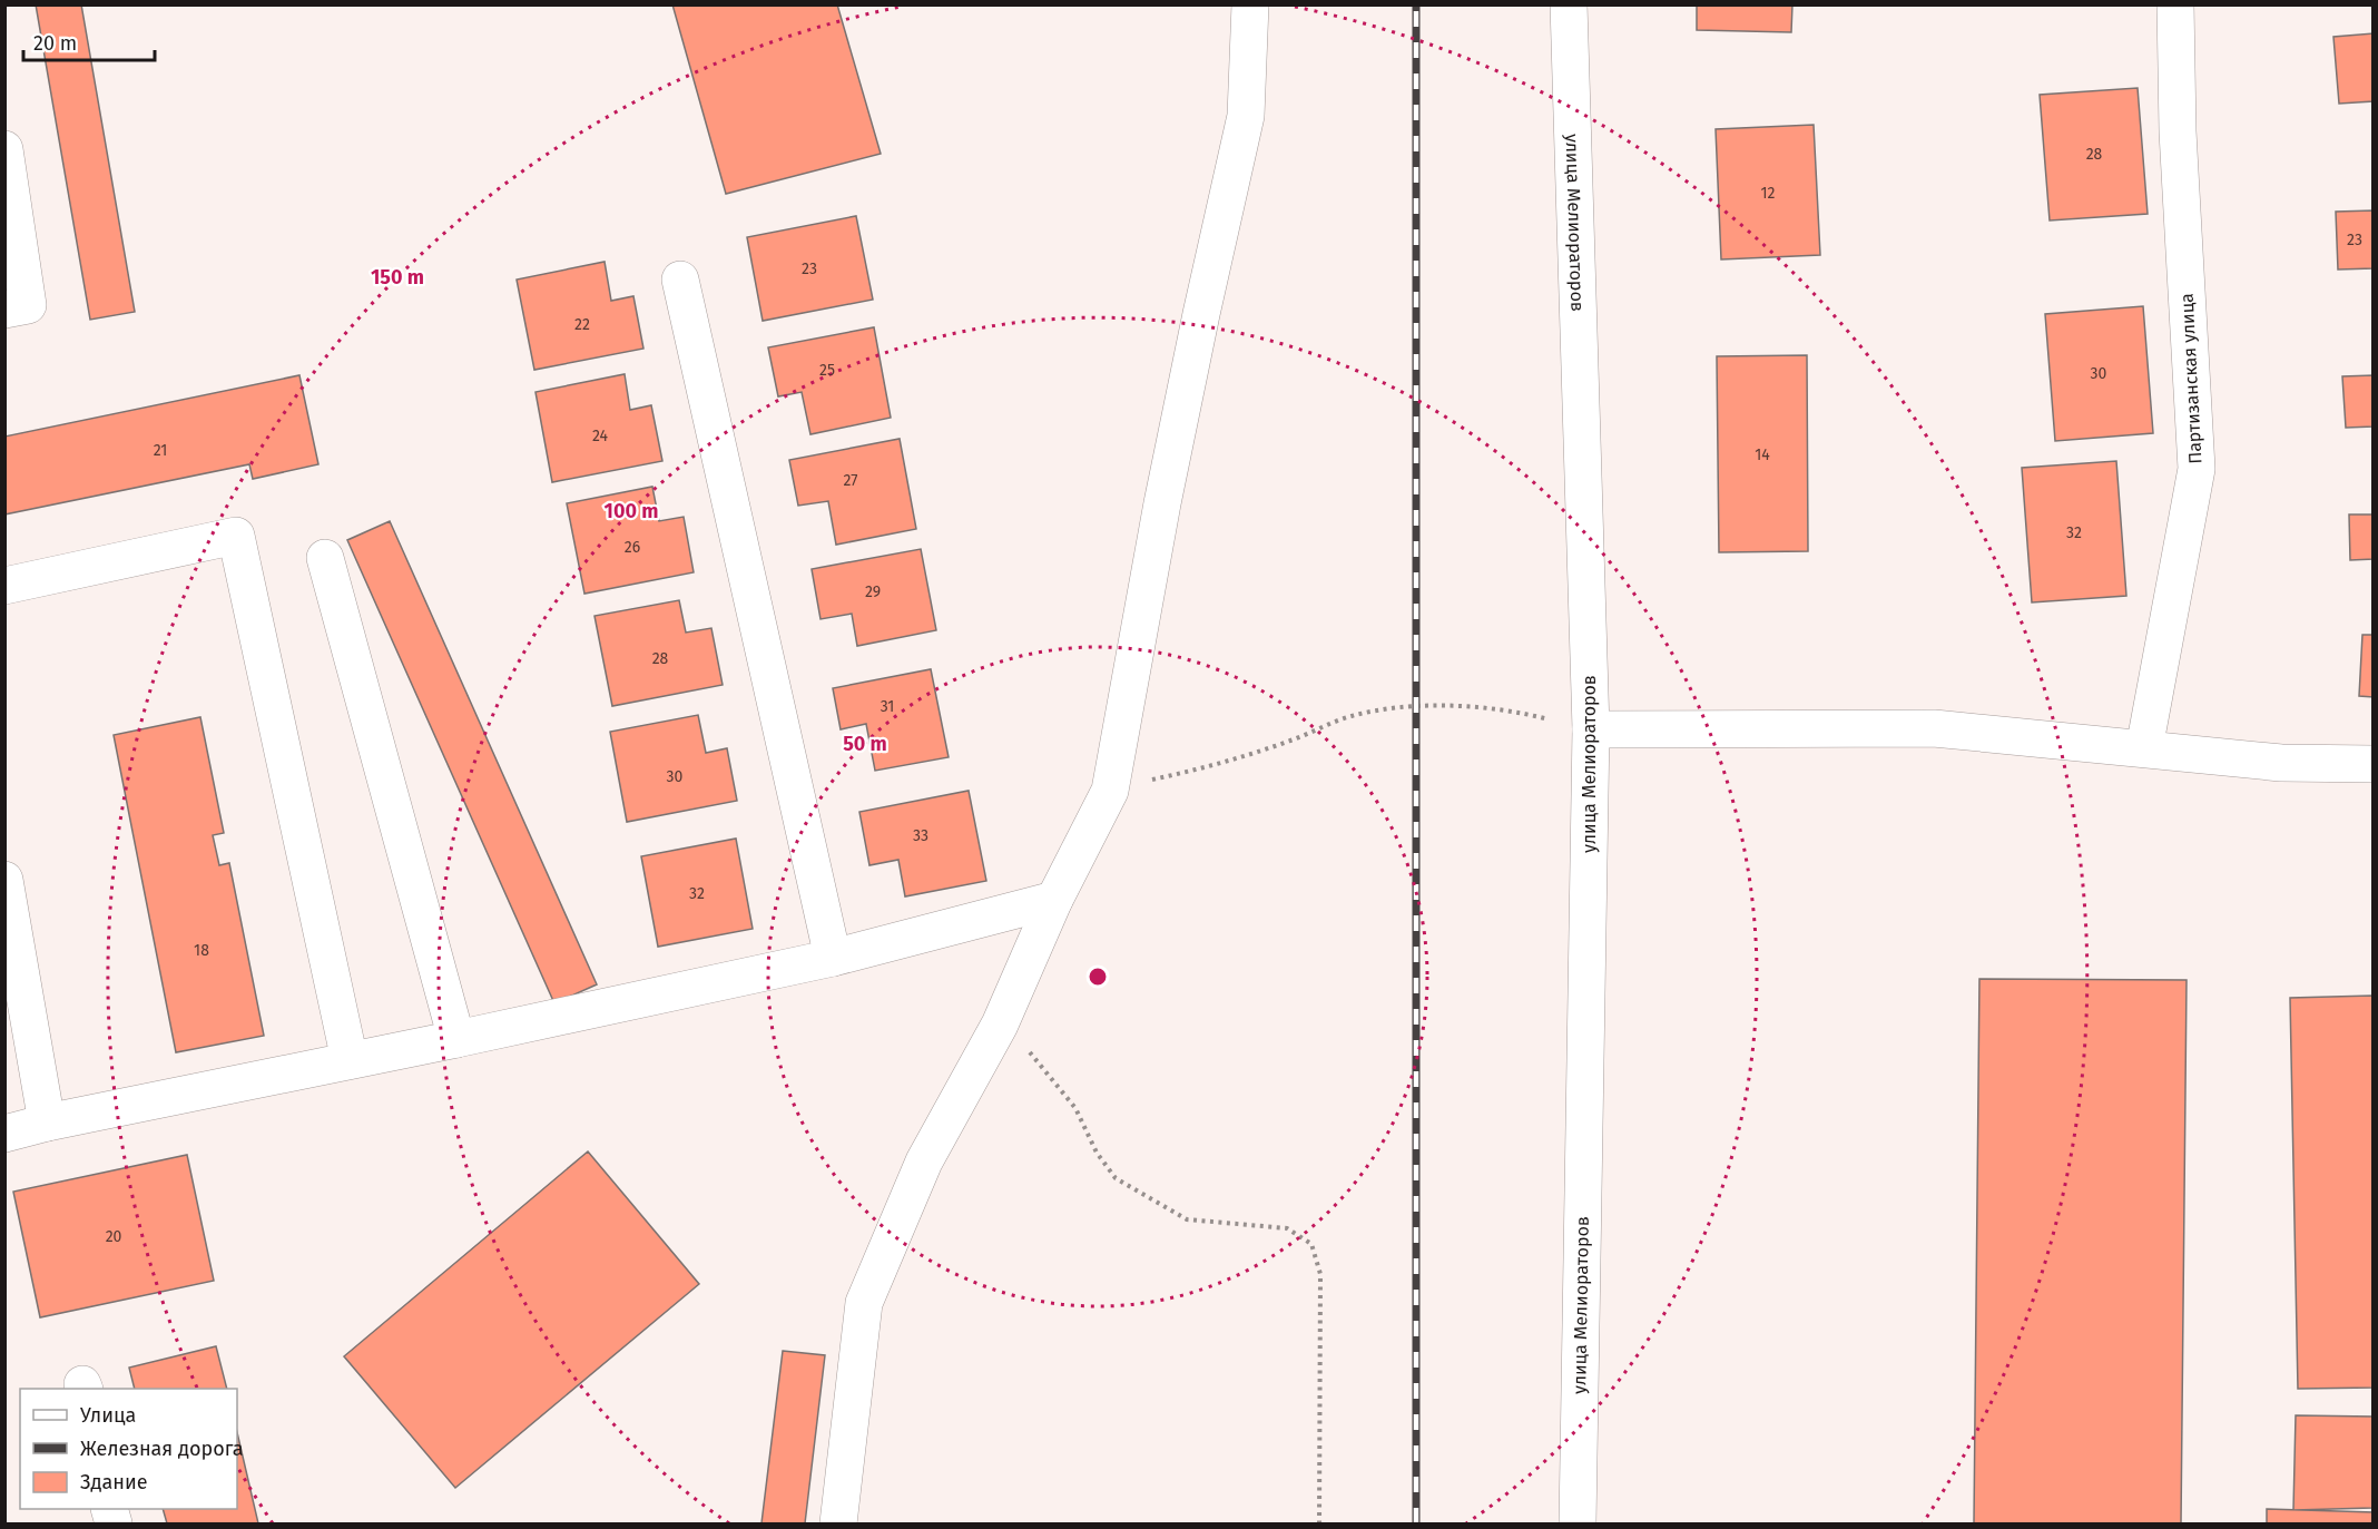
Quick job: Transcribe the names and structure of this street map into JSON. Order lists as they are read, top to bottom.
{
  "streets": {
    "street": ["улица Мелиораторов", "Партизанская улица"]
  },
  "house_numbers": [
    "28",
    "12",
    "23",
    "23",
    "22",
    "25",
    "30",
    "24",
    "21",
    "14",
    "27",
    "32",
    "26",
    "29",
    "28",
    "31",
    "30",
    "33",
    "32",
    "18",
    "20"
  ],
  "legend": ["Улица", "Железная дорога", "Здание"],
  "scale_bar": "20 m",
  "rings": ["150 m", "100 m", "50 m"]
}
